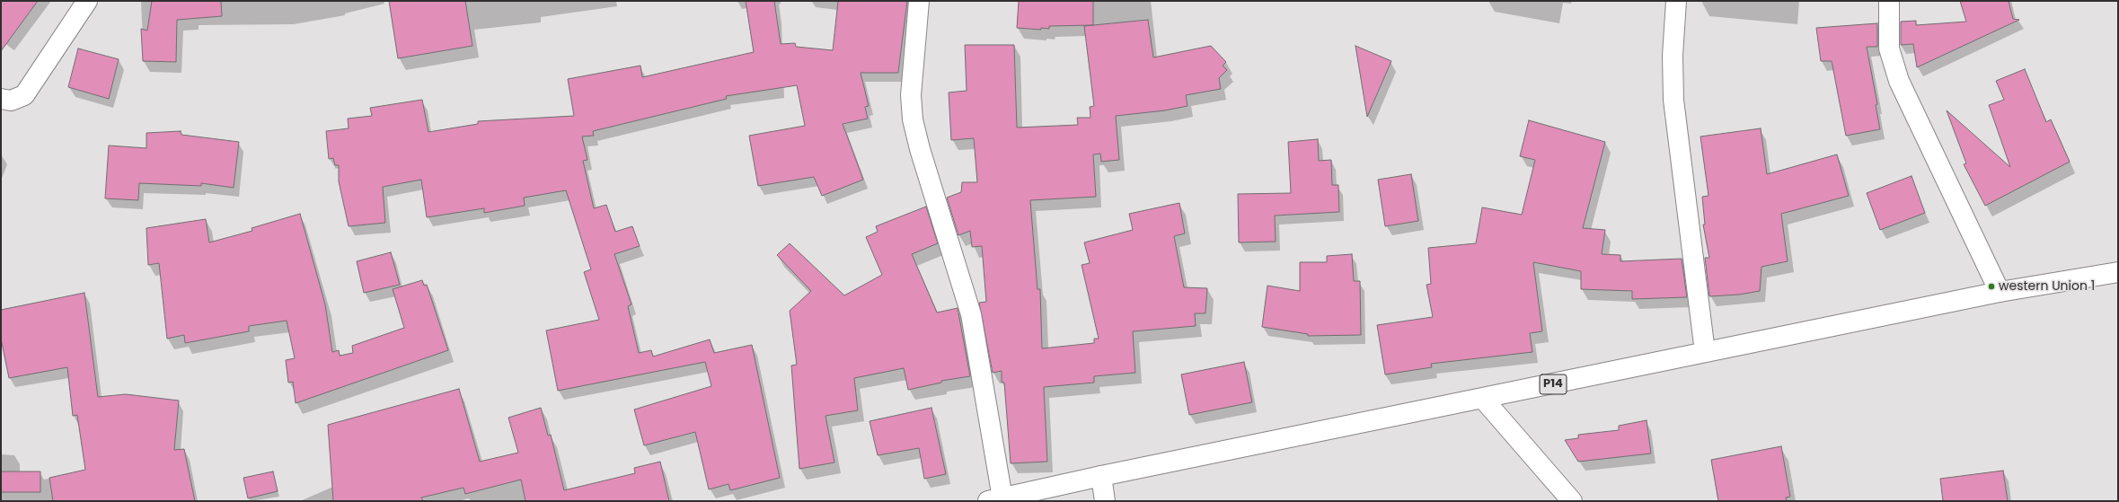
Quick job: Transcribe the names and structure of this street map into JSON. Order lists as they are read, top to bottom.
{
  "streets": {
    "street": ["P14"]
  },
  "places": ["western Union 1"]
}
